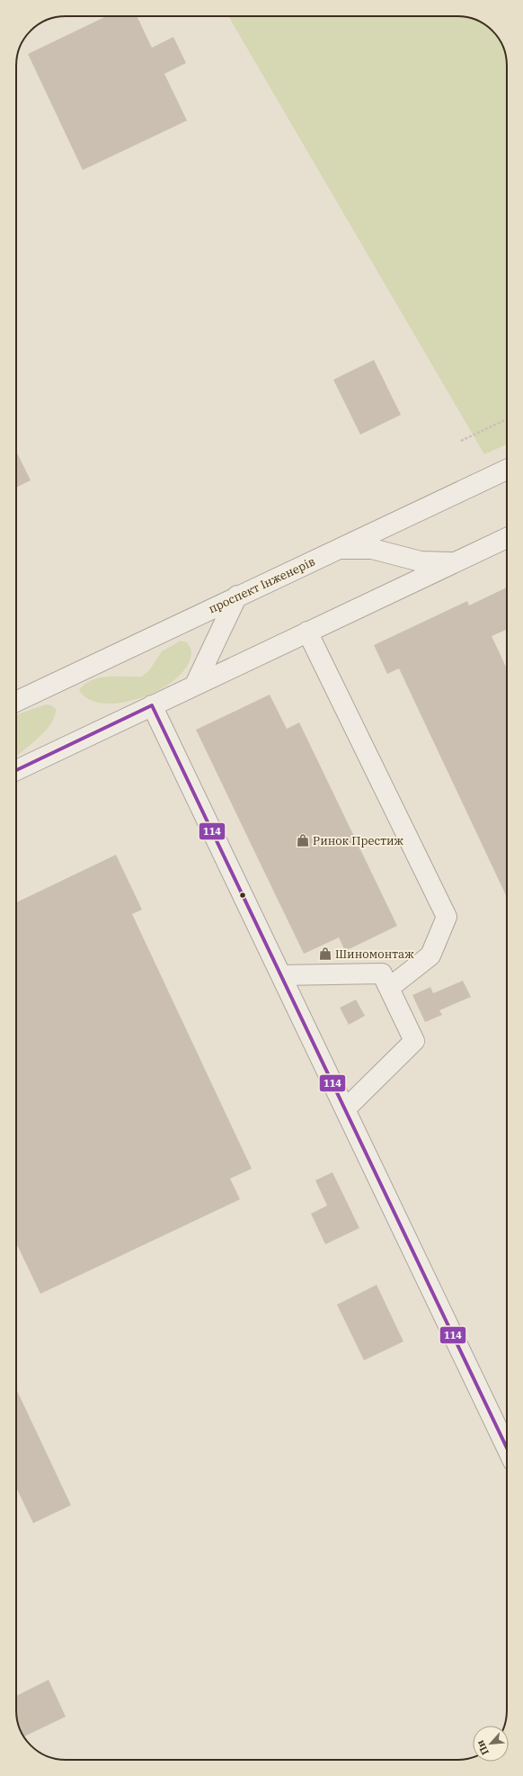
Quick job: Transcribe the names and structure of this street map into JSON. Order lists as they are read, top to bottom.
{
  "streets": {
    "street": ["проспект Інженерів"]
  },
  "places": {
    "shop": ["Ринок Престиж", "Шиномонтаж"]
  },
  "lines": ["transit line 114"],
  "north": "bottom left"
}
